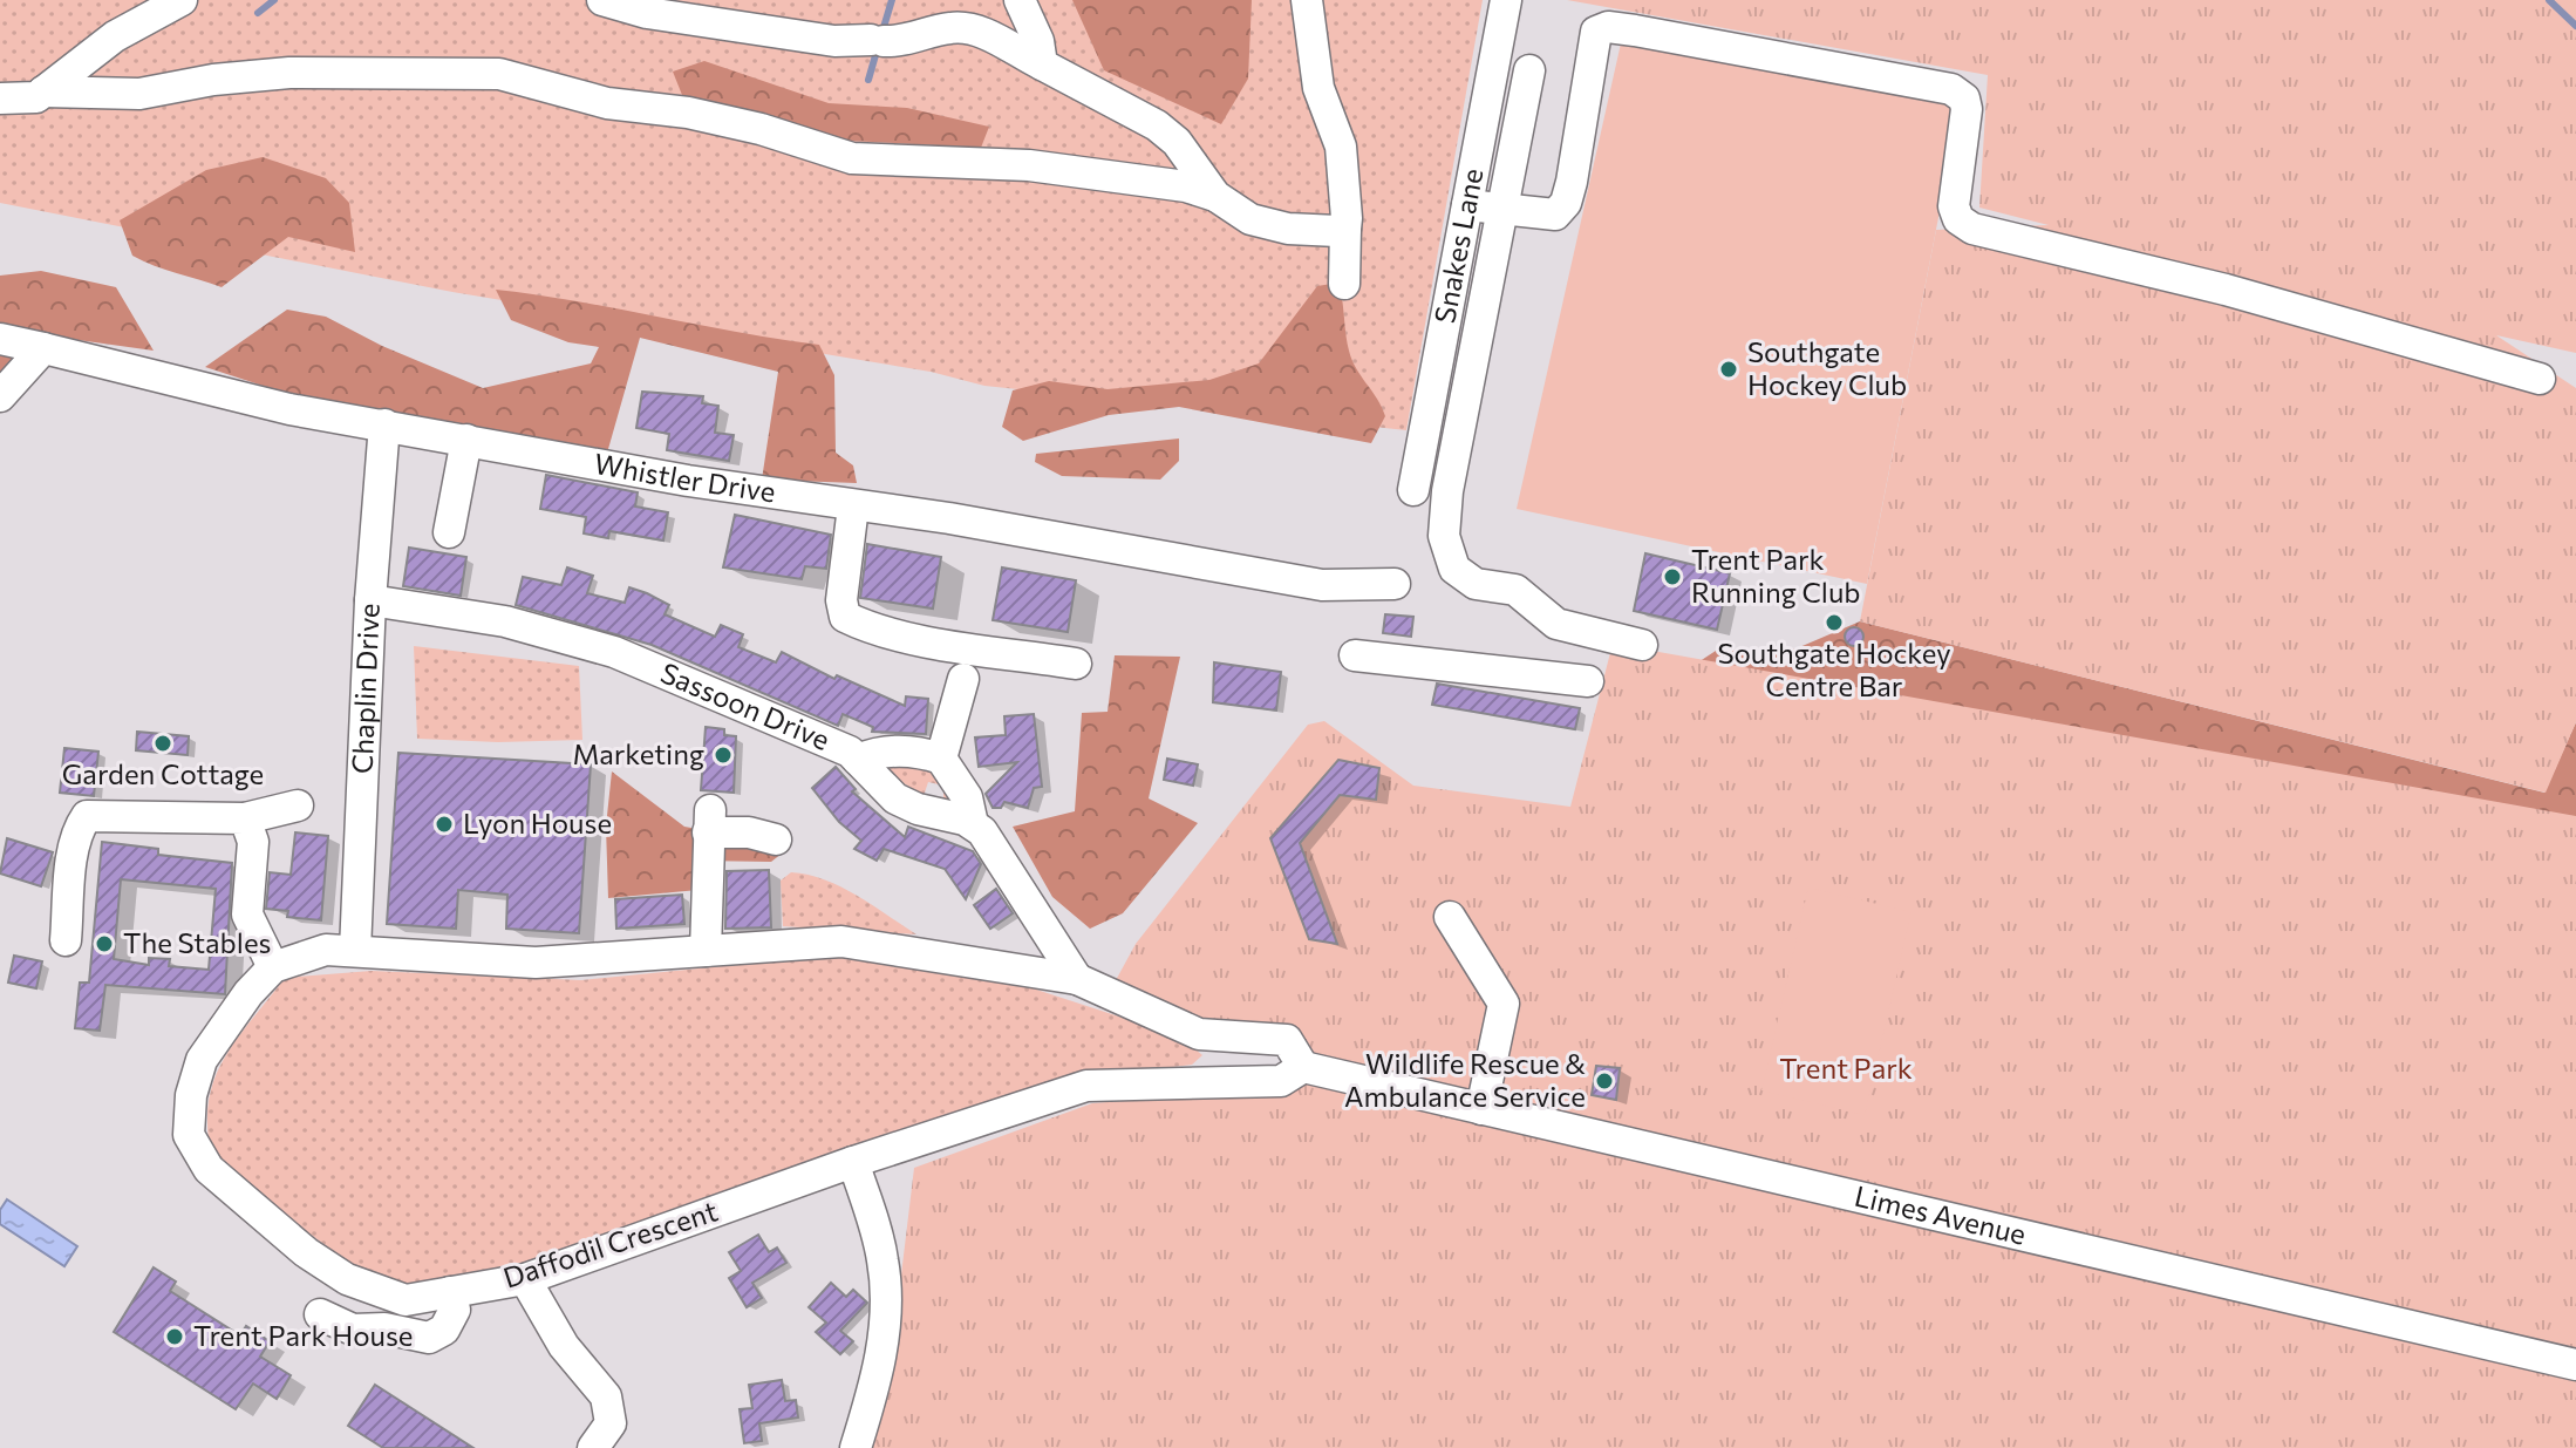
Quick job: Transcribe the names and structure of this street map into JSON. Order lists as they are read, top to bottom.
{
  "streets": {
    "street": [
      "Snakes Lane",
      "Whistler Drive",
      "Chaplin Drive",
      "Sassoon Drive",
      "Limes Avenue",
      "Daffodil Crescent"
    ]
  },
  "crossings": [
    ["Whistler Drive", "Chaplin Drive"],
    ["Chaplin Drive", "Sassoon Drive"],
    ["Chaplin Drive", "Daffodil Crescent"],
    ["Limes Avenue", "Daffodil Crescent"]
  ],
  "parks": ["Trent Park"],
  "places": [
    "Southgate Hockey Club",
    "Trent Park Running Club",
    "Southgate Hockey Centre Bar",
    "Garden Cottage",
    "Marketing",
    "Lyon House",
    "The Stables",
    "Wildlife Rescue & Ambulance Service",
    "Trent Park House"
  ]
}
